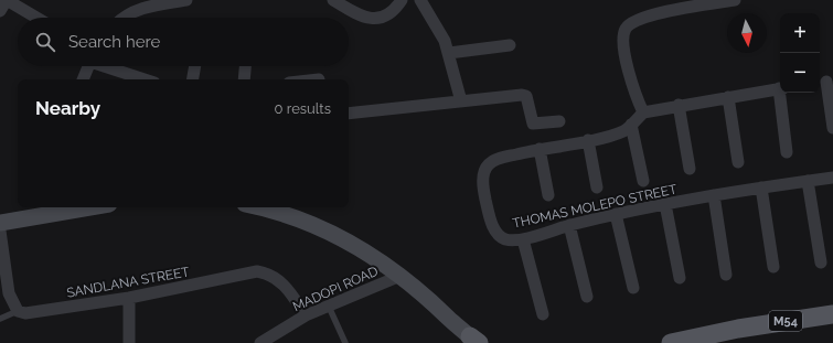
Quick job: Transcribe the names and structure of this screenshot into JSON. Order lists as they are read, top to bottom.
{
  "streets": {
    "main road": ["M54"],
    "street": ["THOMAS MOLEPO STREET", "SANDLANA STREET", "MADOPI ROAD"]
  },
  "crossings": [
    ["SANDLANA STREET", "MADOPI ROAD"]
  ],
  "north": "bottom",
  "page": {
    "map_buttons": ["+", "−"],
    "search": "Search here",
    "heading": ["Nearby", "0 results"]
  }
}
